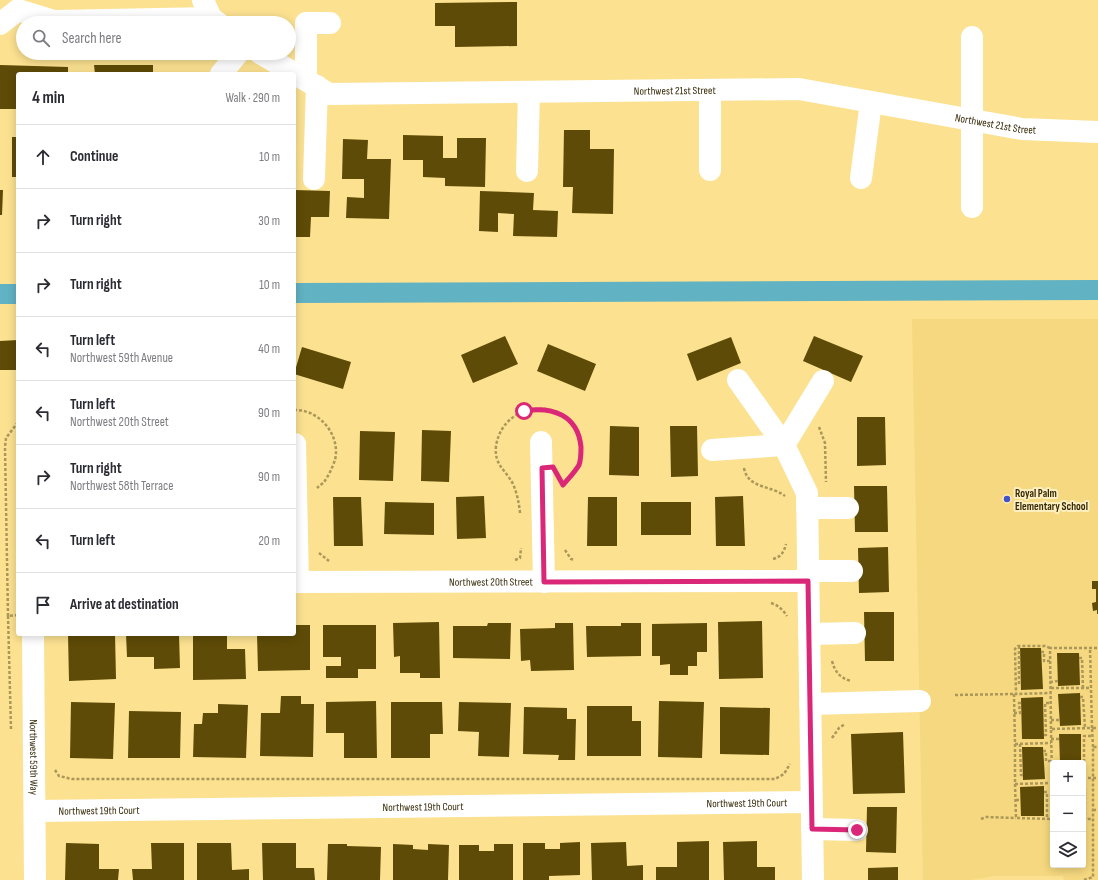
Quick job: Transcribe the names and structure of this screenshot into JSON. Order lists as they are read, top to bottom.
{
  "streets": {
    "street": [
      "Northwest 21st Street",
      "Northwest 20th Street",
      "Northwest 59th Way",
      "Northwest 19th Court"
    ]
  },
  "crossings": [
    ["Northwest 59th Way", "Northwest 19th Court"]
  ],
  "places": ["Royal Palm Elementary School"],
  "page": {
    "search": "Search here",
    "heading": ["4 min", "Walk · 290 m"],
    "list": [
      ["Continue", "10 m"],
      ["Turn right", "30 m"],
      ["Turn right", "10 m"],
      ["Turn left", "Northwest 59th Avenue", "40 m"],
      ["Turn left", "Northwest 20th Street", "90 m"],
      ["Turn right", "Northwest 58th Terrace", "90 m"],
      ["Turn left", "20 m"],
      "Arrive at destination"
    ],
    "map_buttons": ["+", "−"]
  }
}
